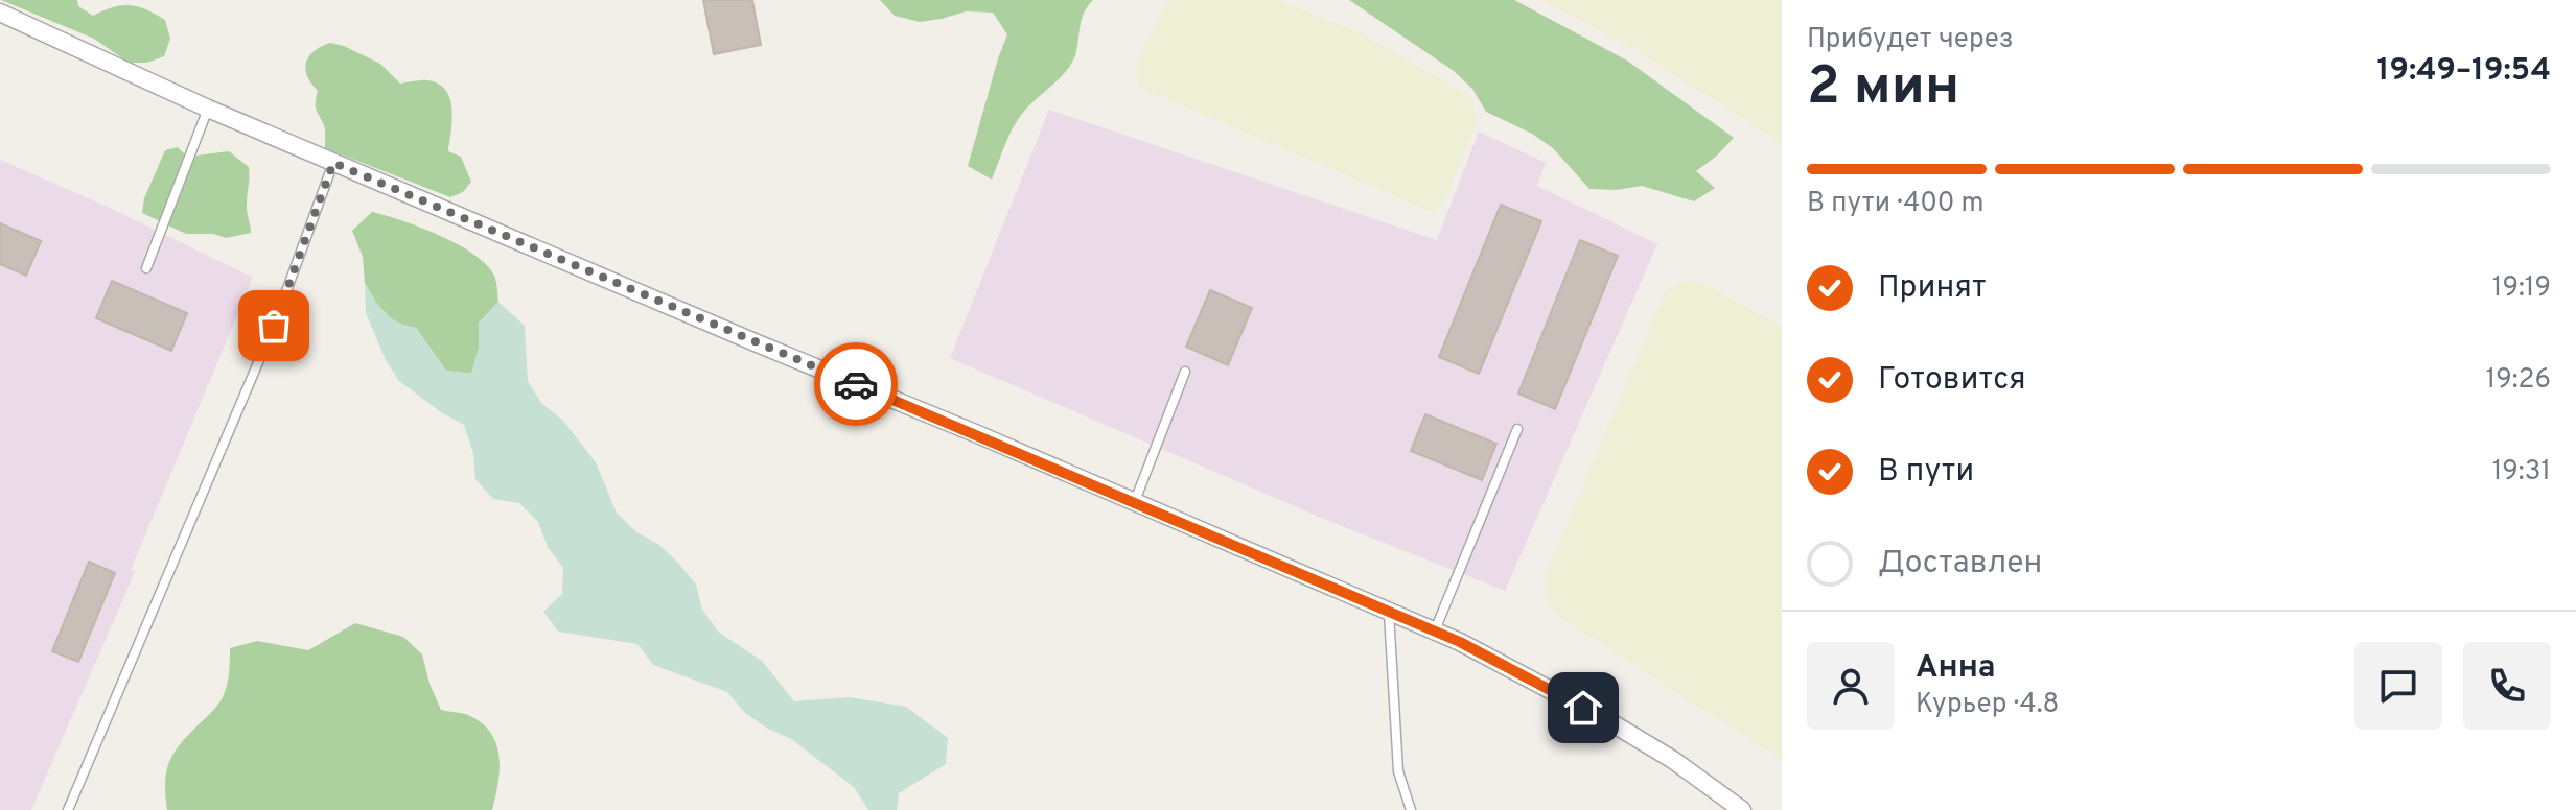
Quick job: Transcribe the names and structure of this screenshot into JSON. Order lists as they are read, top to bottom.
{
  "page": {
    "heading": ["2 мин", "Прибудет через", "19:49–19:54"],
    "panel": ["Анна", "Курьер · 4.8"],
    "bar": "В пути · 400 m",
    "list": [
      ["Принят", "19:19"],
      ["Готовится", "19:26"],
      ["В пути", "19:31"],
      "Доставлен"
    ]
  }
}
